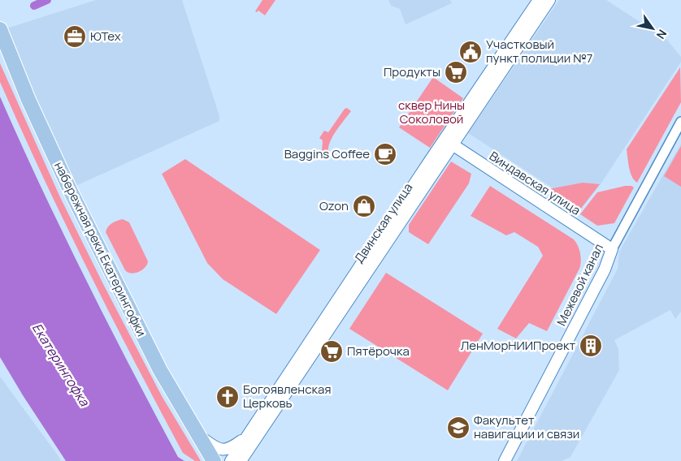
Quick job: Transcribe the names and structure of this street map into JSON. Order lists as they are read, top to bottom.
{
  "streets": {
    "main road": ["набережная реки Екатерингофки"],
    "street": ["Виндавская улица", "Двинская улица", "Межевой канал"]
  },
  "crossings": [
    ["Виндавская улица", "Двинская улица"],
    ["Виндавская улица", "Межевой канал"]
  ],
  "water": ["Екатерингофка"],
  "parks": ["сквер Нины Соколовой"],
  "places": {
    "office": ["ЮТех"],
    "public building": ["Участковый пункт полиции №7"],
    "supermarket": ["Продукты", "Пятёрочка"],
    "cafe": ["Baggins Coffee"],
    "shop": ["Ozon"],
    "building": ["ЛенМорНИИПроект"],
    "church": ["Богоявленская Церковь"],
    "school or university": ["Факультет навигации и связи"]
  },
  "north": "bottom right"
}
